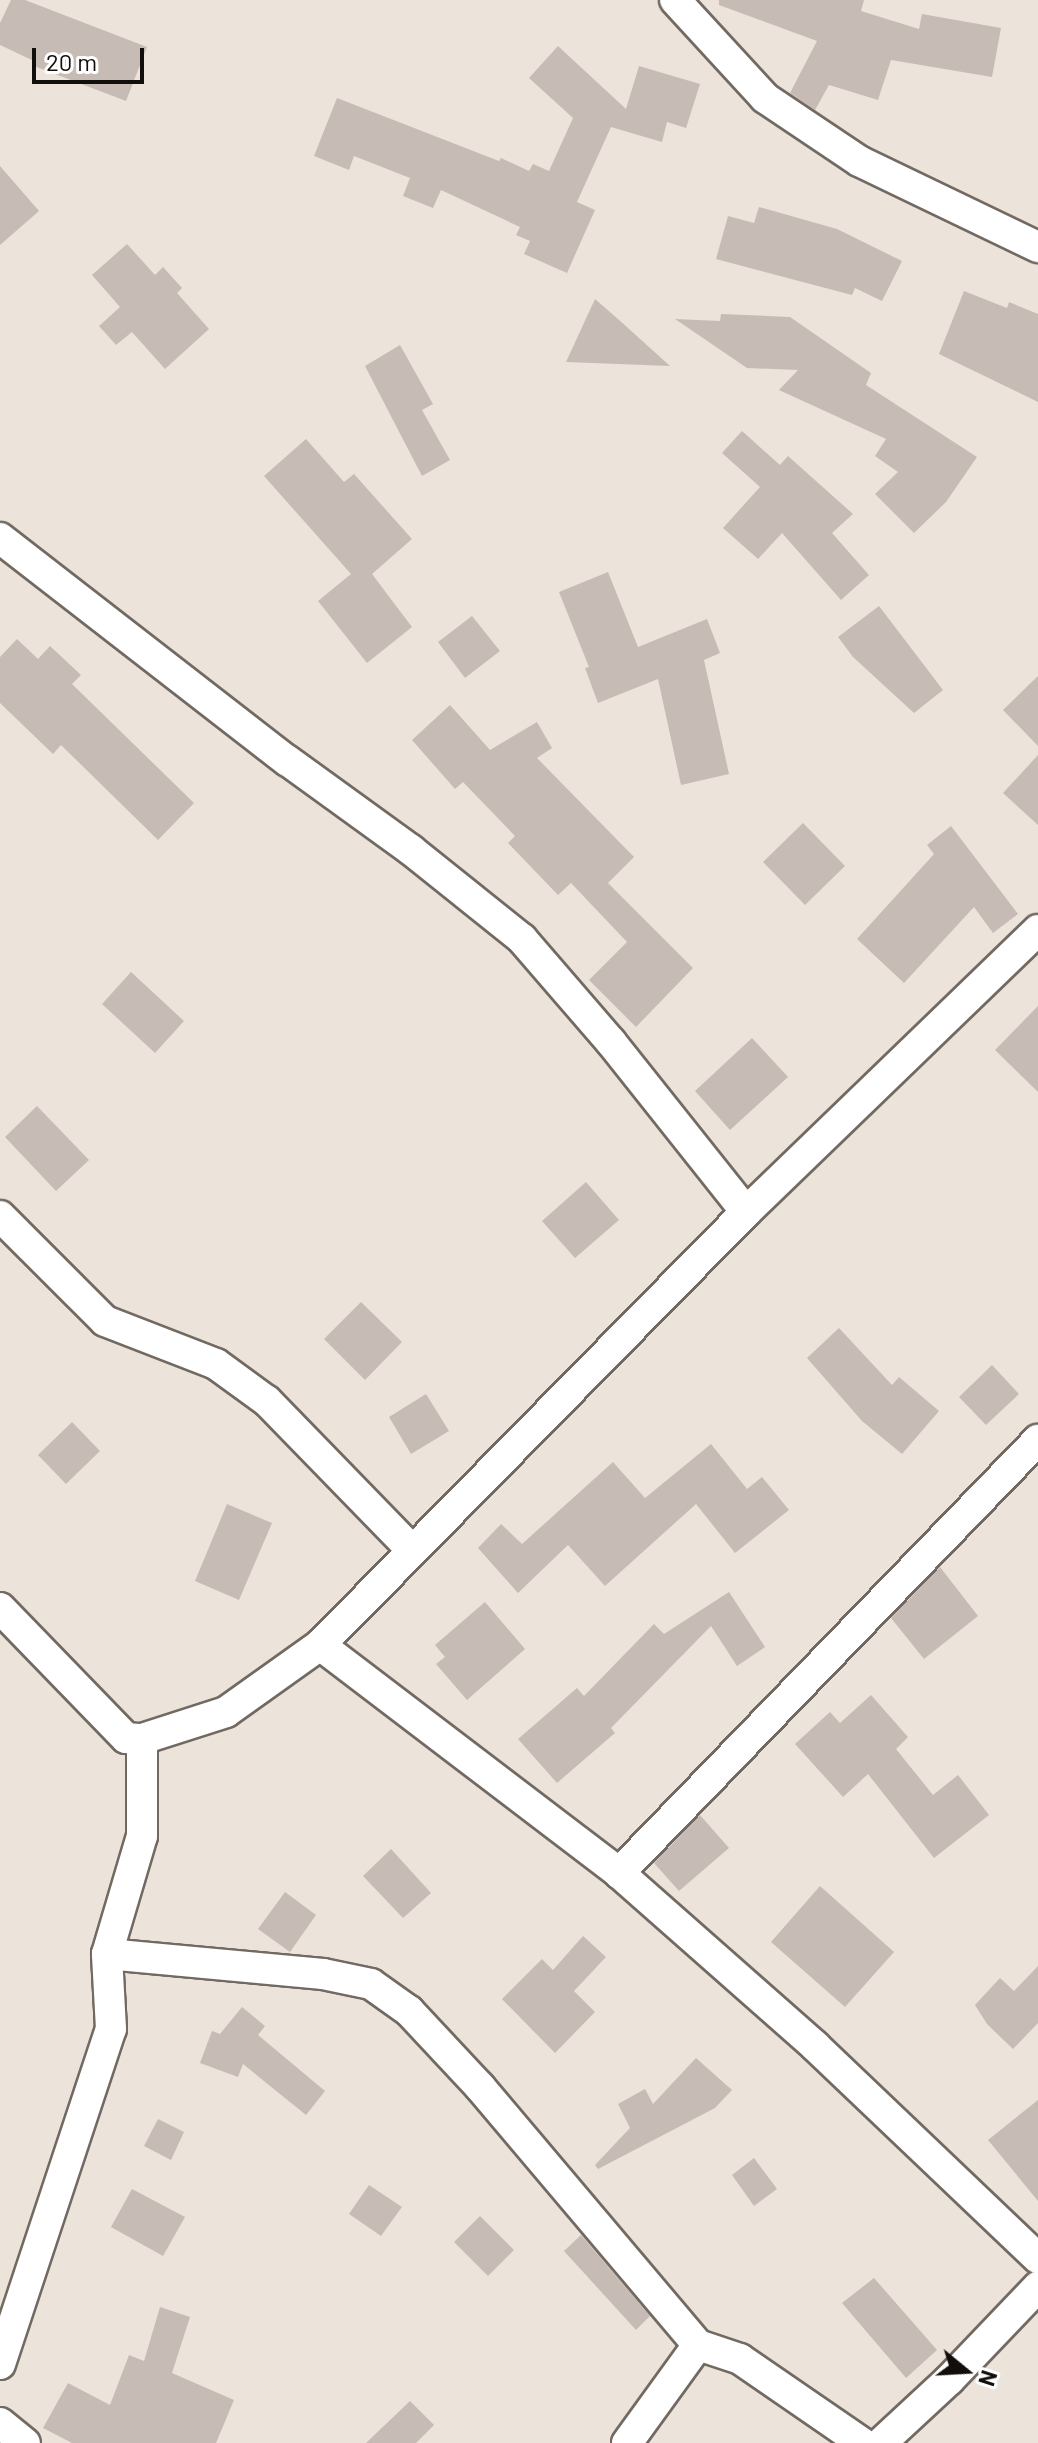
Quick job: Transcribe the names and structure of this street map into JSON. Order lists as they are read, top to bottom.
{
  "scale_bar": "20 m",
  "north": "right"
}
